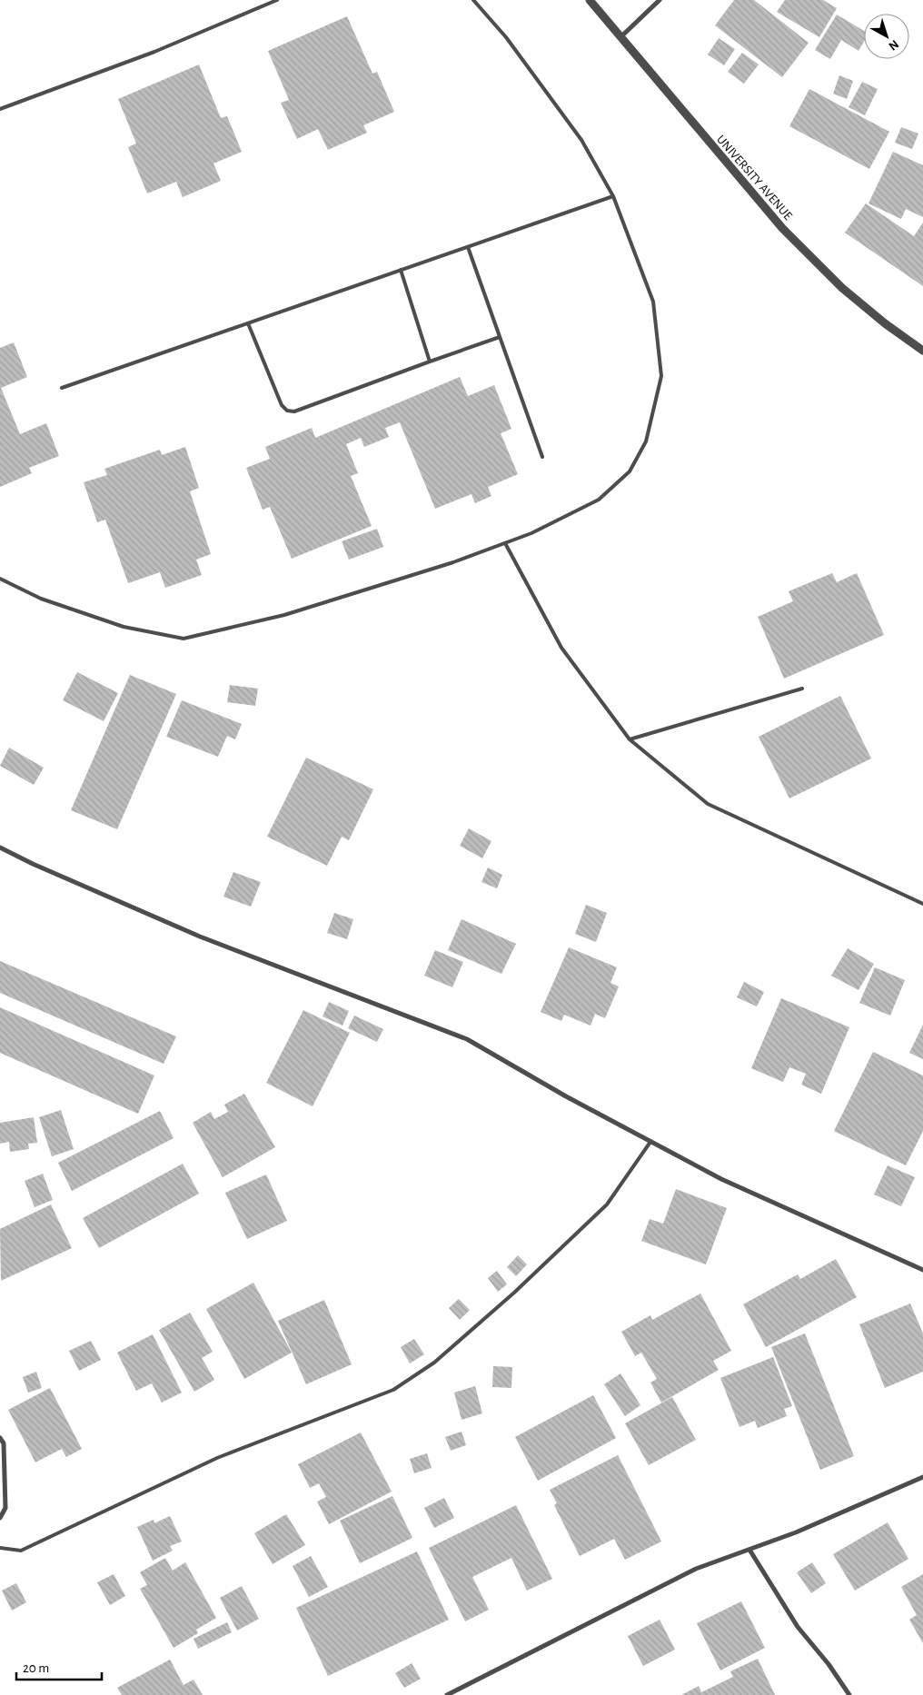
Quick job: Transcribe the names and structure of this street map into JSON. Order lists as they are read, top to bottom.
{
  "streets": {
    "street": ["UNIVERSITY AVENUE"]
  },
  "scale_bar": "20 m",
  "north": "bottom right"
}
